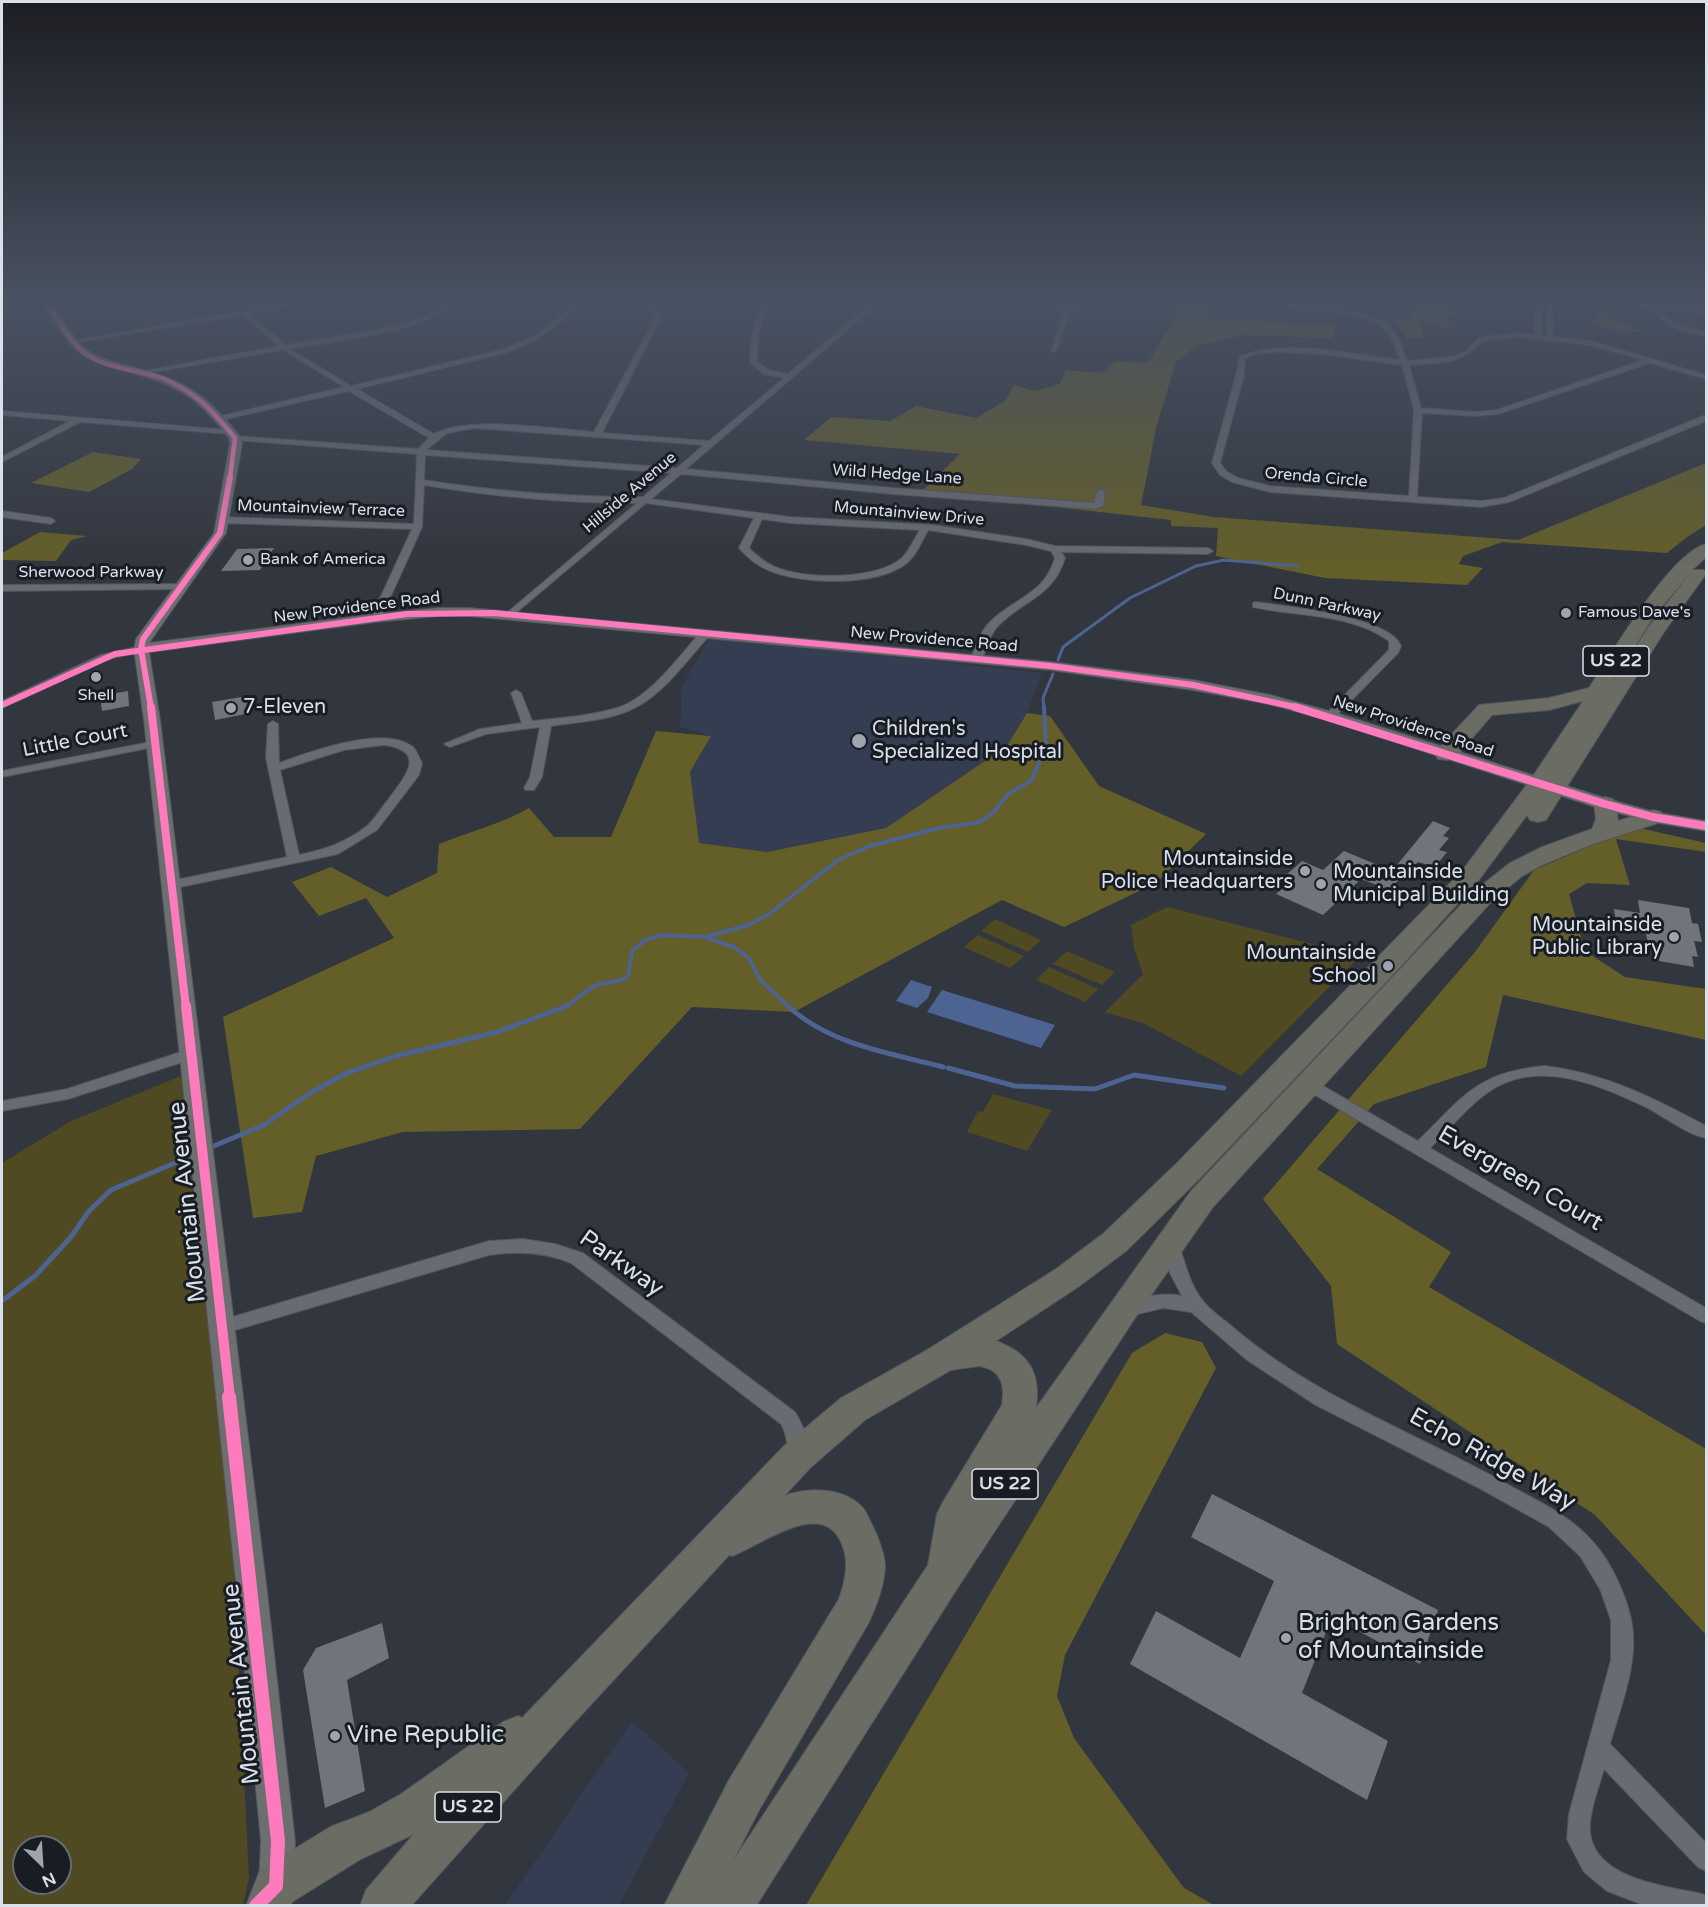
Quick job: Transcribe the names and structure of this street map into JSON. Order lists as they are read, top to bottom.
{
  "streets": {
    "highway": ["US 22"],
    "street": [
      "Wild Hedge Lane",
      "Orenda Circle",
      "Hillside Avenue",
      "Mountainview Terrace",
      "Mountainview Drive",
      "Sherwood Parkway",
      "Dunn Parkway",
      "New Providence Road",
      "Little Court",
      "Evergreen Court",
      "Mountain Avenue",
      "Parkway",
      "Echo Ridge Way"
    ]
  },
  "crossings": [
    ["Wild Hedge Lane", "Hillside Avenue"],
    ["Hillside Avenue", "Mountainview Drive"],
    ["Hillside Avenue", "New Providence Road"],
    ["Dunn Parkway", "New Providence Road"],
    ["New Providence Road", "US 22"],
    ["New Providence Road", "Mountain Avenue"],
    ["US 22", "Evergreen Court"],
    ["US 22", "Parkway"],
    ["US 22", "Echo Ridge Way"],
    ["Little Court", "Mountain Avenue"],
    ["Mountain Avenue", "Parkway"]
  ],
  "places": [
    "Bank of America",
    "Famous Dave's",
    "Shell",
    "7-Eleven",
    "Children's Specialized Hospital",
    "Mountainside Police Headquarters",
    "Mountainside Municipal Building",
    "Mountainside Public Library",
    "Mountainside School",
    "Brighton Gardens of Mountainside",
    "Vine Republic"
  ],
  "north": "bottom right"
}
